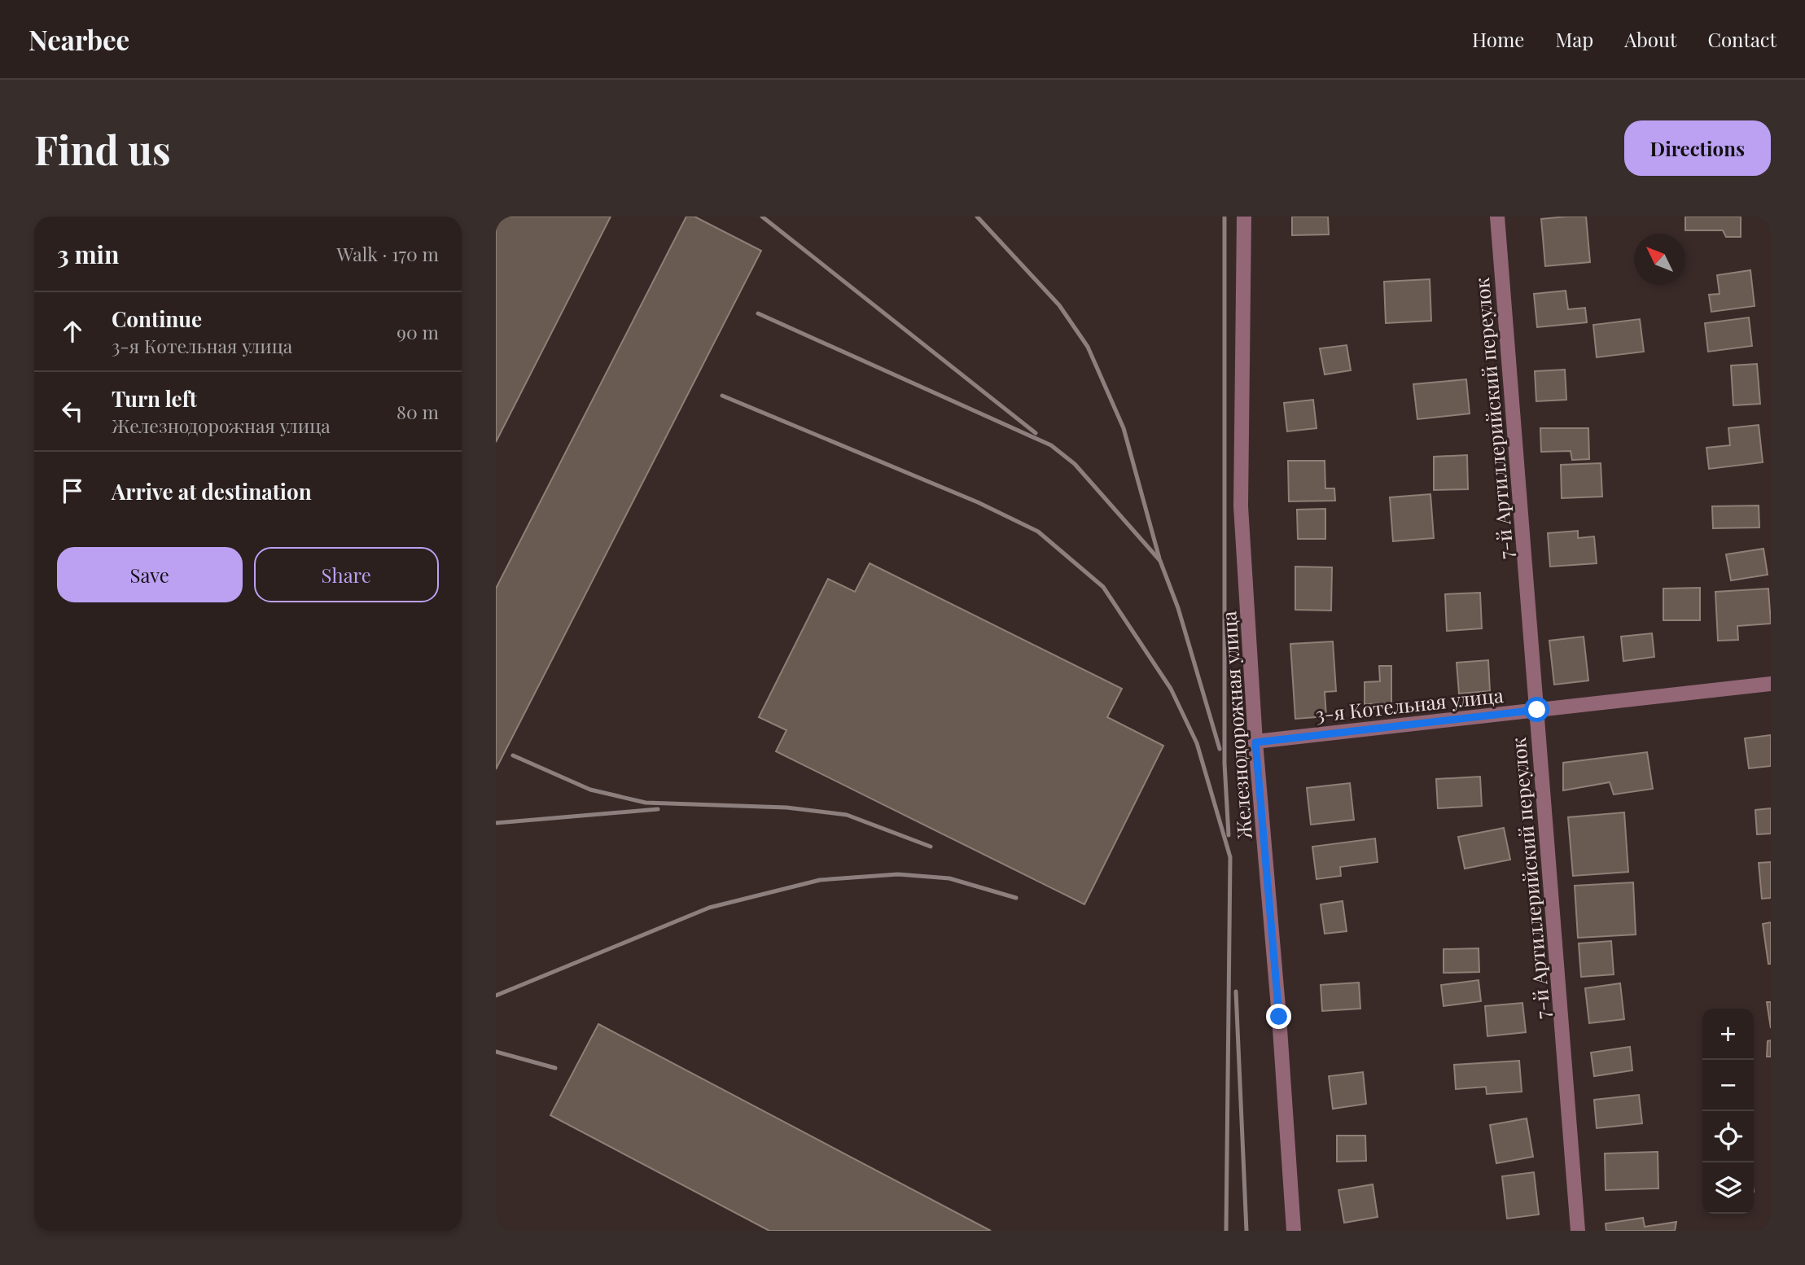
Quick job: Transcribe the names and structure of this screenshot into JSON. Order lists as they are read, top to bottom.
{
  "streets": {
    "street": ["7-й Артиллерийский переулок", "3-я Котельная улица", "Железнодорожная улица"]
  },
  "crossings": [
    ["7-й Артиллерийский переулок", "3-я Котельная улица"],
    ["3-я Котельная улица", "Железнодорожная улица"]
  ],
  "north": "top left",
  "page": {
    "header": "Nearbee",
    "nav": [
      "Home",
      "Map",
      "About",
      "Contact"
    ],
    "buttons": [
      "Directions",
      ["Save", "Share"]
    ],
    "title": "Find us",
    "heading": ["3 min", "Walk · 170 m"],
    "list": [
      ["Continue", "3-я Котельная улица", "90 m"],
      ["Turn left", "Железнодорожная улица", "80 m"],
      "Arrive at destination"
    ],
    "map_buttons": ["+", "−"]
  }
}
